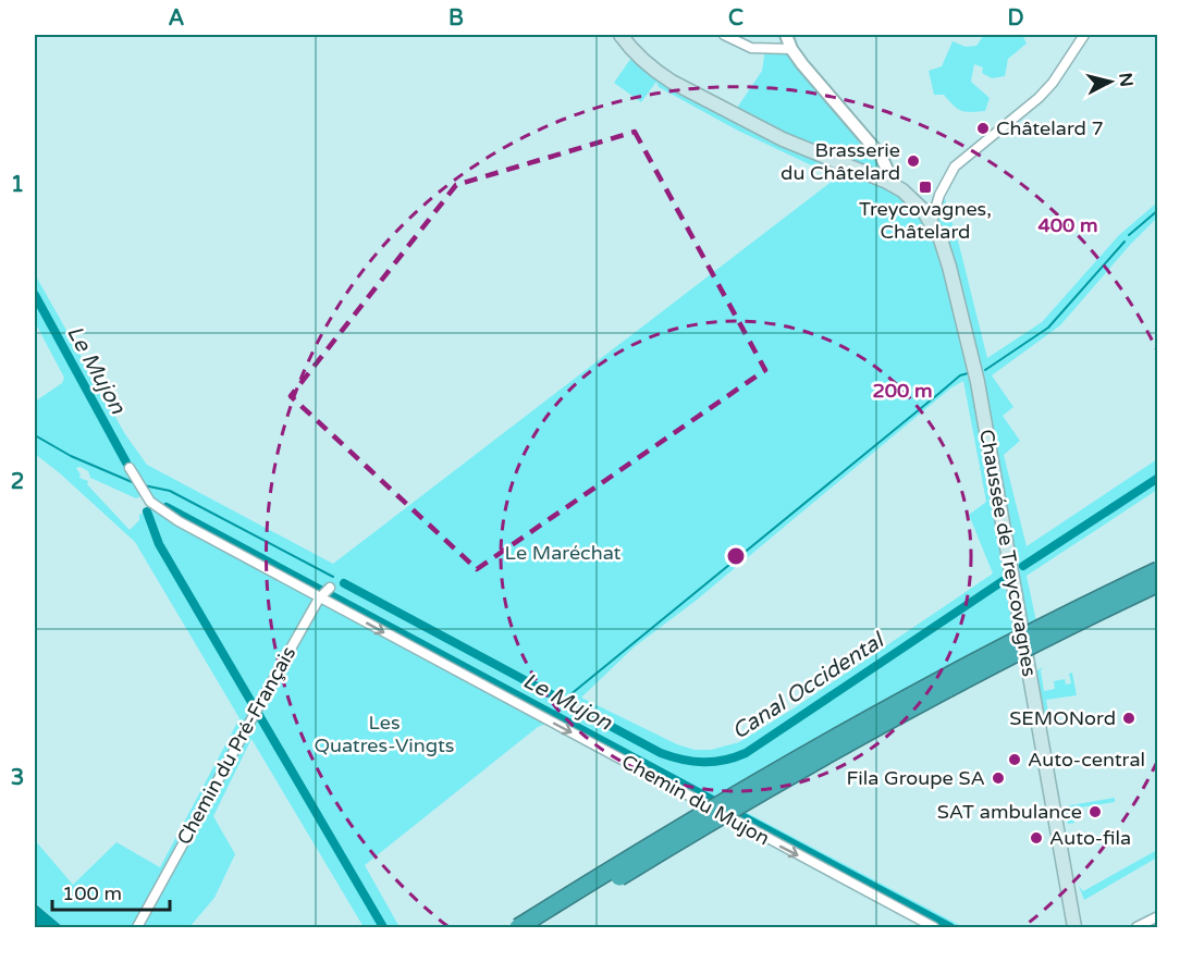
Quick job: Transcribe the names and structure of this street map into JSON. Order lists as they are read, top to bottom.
{
  "streets": {
    "main road": ["Chaussée de Treycovagnes"],
    "street": ["Chemin du Pré-Français", "Chemin du Mujon"]
  },
  "crossings": [
    ["Chemin du Pré-Français", "Chemin du Mujon"]
  ],
  "one_way": ["Chemin du Mujon"],
  "water": ["Le Mujon", "Canal Occidental"],
  "parks": ["Le Maréchat", "Les Quatres-Vingts"],
  "places": {
    "other": [
      "Châtelard 7",
      "Brasserie du Châtelard",
      "SEMONord",
      "Auto-central",
      "Fila Groupe SA",
      "SAT ambulance",
      "Auto-fila"
    ],
    "transit": ["Treycovagnes, Châtelard"]
  },
  "scale_bar": "100 m",
  "north": "right",
  "grid": {
    "columns": [
      "A",
      "B",
      "C",
      "D"
    ],
    "rows": ["1", "2", "3"]
  },
  "rings": ["400 m", "200 m"]
}
